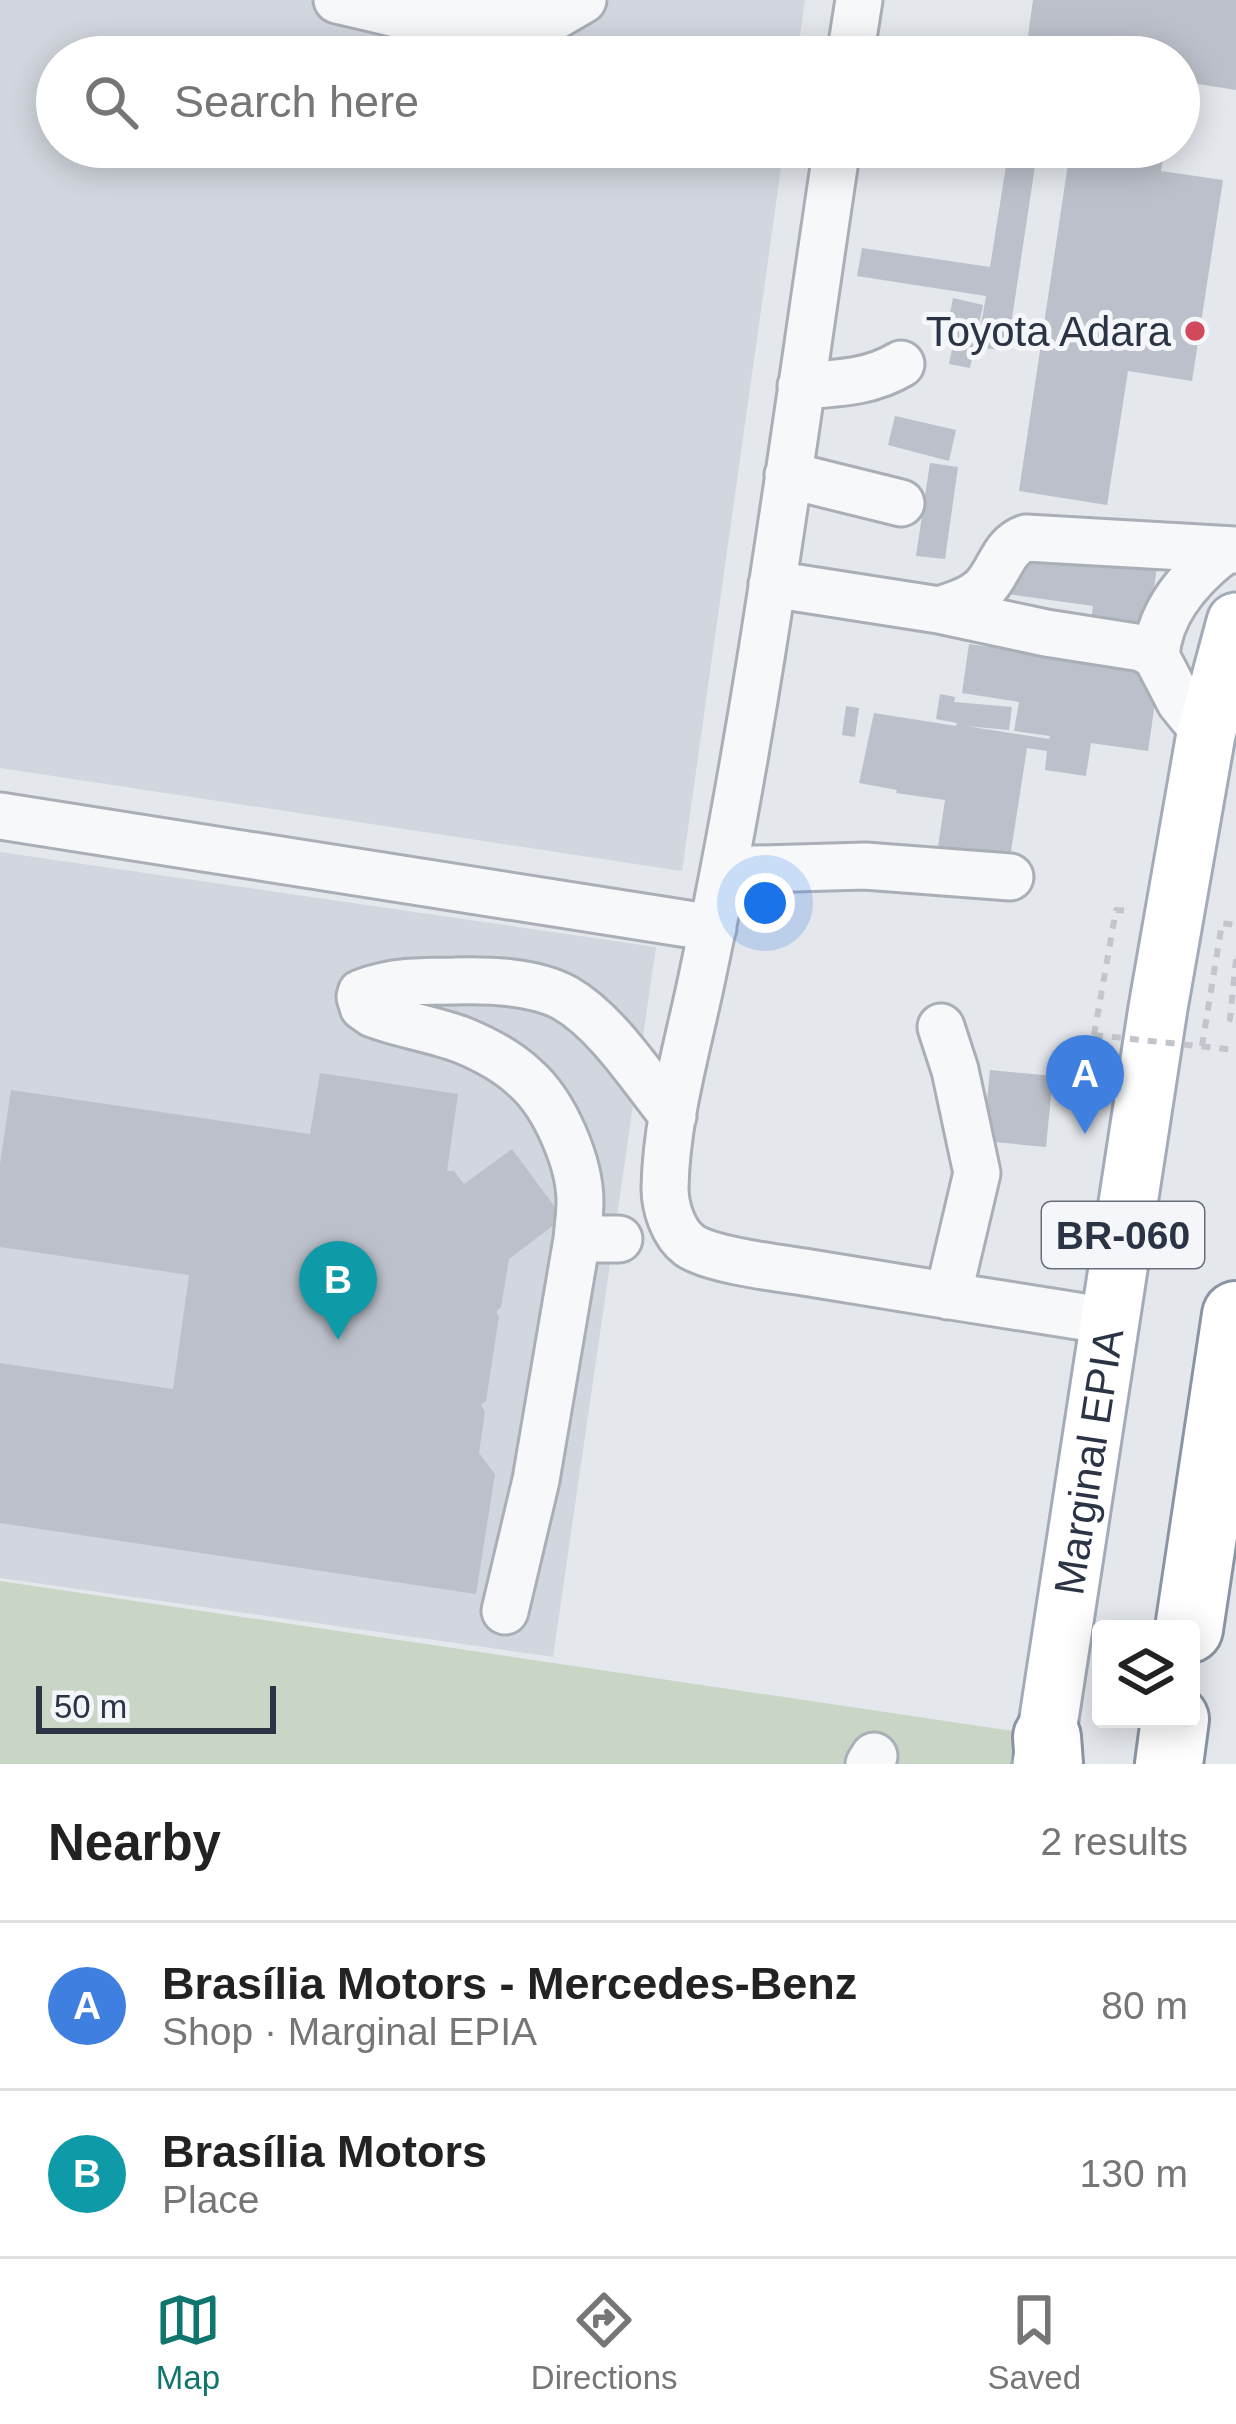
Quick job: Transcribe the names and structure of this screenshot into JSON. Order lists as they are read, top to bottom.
{
  "streets": {
    "main road": ["BR-060", "Marginal EPIA"]
  },
  "places": ["Toyota Adara"],
  "scale_bar": "50 m",
  "page": {
    "search": "Search here",
    "pins": ["A", "B"],
    "scale": "50 m",
    "heading": ["Nearby", "2 results"],
    "list": [
      {
        "mark": "A",
        "name": "Brasília Motors - Mercedes-Benz",
        "note": "Shop · Marginal EPIA",
        "value": "80 m"
      },
      {
        "mark": "B",
        "name": "Brasília Motors",
        "note": "Place",
        "value": "130 m"
      }
    ],
    "nav": ["Map", "Directions", "Saved"]
  }
}
